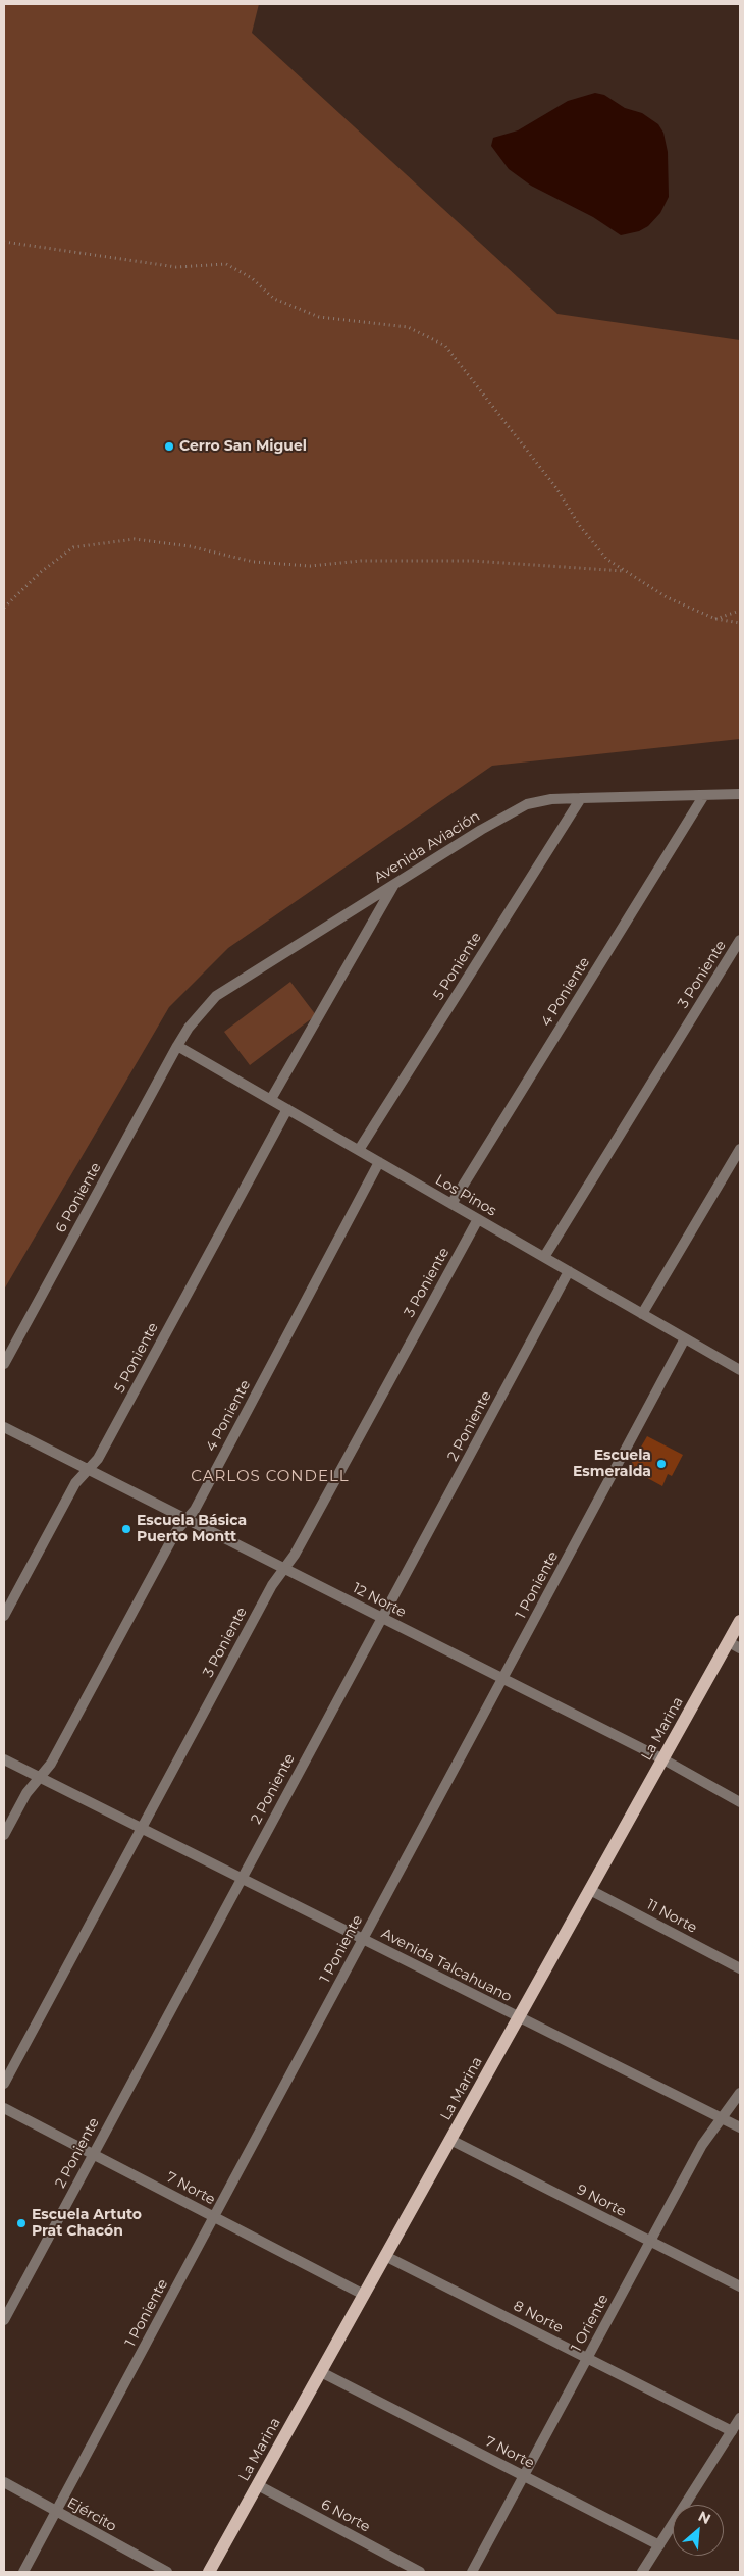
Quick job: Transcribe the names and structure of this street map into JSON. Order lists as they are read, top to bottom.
{
  "streets": {
    "main road": ["La Marina"],
    "street": [
      "Avenida Aviación",
      "5 Poniente",
      "3 Poniente",
      "4 Poniente",
      "Los Pinos",
      "6 Poniente",
      "2 Poniente",
      "1 Poniente",
      "12 Norte",
      "11 Norte",
      "Avenida Talcahuano",
      "7 Norte",
      "9 Norte",
      "8 Norte",
      "1 Oriente",
      "Ejército",
      "6 Norte"
    ]
  },
  "crossings": [
    ["Avenida Aviación", "5 Poniente"],
    ["Avenida Aviación", "4 Poniente"],
    ["Avenida Aviación", "Los Pinos"],
    ["Avenida Aviación", "6 Poniente"],
    ["5 Poniente", "Los Pinos"],
    ["5 Poniente", "12 Norte"],
    ["3 Poniente", "Los Pinos"],
    ["3 Poniente", "12 Norte"],
    ["3 Poniente", "Avenida Talcahuano"],
    ["4 Poniente", "Los Pinos"],
    ["4 Poniente", "12 Norte"],
    ["4 Poniente", "Avenida Talcahuano"],
    ["Los Pinos", "6 Poniente"],
    ["Los Pinos", "2 Poniente"],
    ["Los Pinos", "1 Poniente"],
    ["2 Poniente", "12 Norte"],
    ["2 Poniente", "Avenida Talcahuano"],
    ["2 Poniente", "7 Norte"],
    ["1 Poniente", "12 Norte"],
    ["1 Poniente", "Avenida Talcahuano"],
    ["1 Poniente", "7 Norte"],
    ["1 Poniente", "Ejército"],
    ["12 Norte", "La Marina"],
    ["La Marina", "11 Norte"],
    ["La Marina", "Avenida Talcahuano"],
    ["La Marina", "7 Norte"],
    ["La Marina", "9 Norte"],
    ["La Marina", "8 Norte"],
    ["La Marina", "6 Norte"],
    ["Avenida Talcahuano", "1 Oriente"],
    ["7 Norte", "1 Oriente"],
    ["9 Norte", "1 Oriente"],
    ["8 Norte", "1 Oriente"]
  ],
  "districts": ["CARLOS CONDELL"],
  "places": [
    "Cerro San Miguel",
    "Escuela Esmeralda",
    "Escuela Básica Puerto Montt",
    "Escuela Artuto Prat Chacón"
  ],
  "north": "top right"
}
